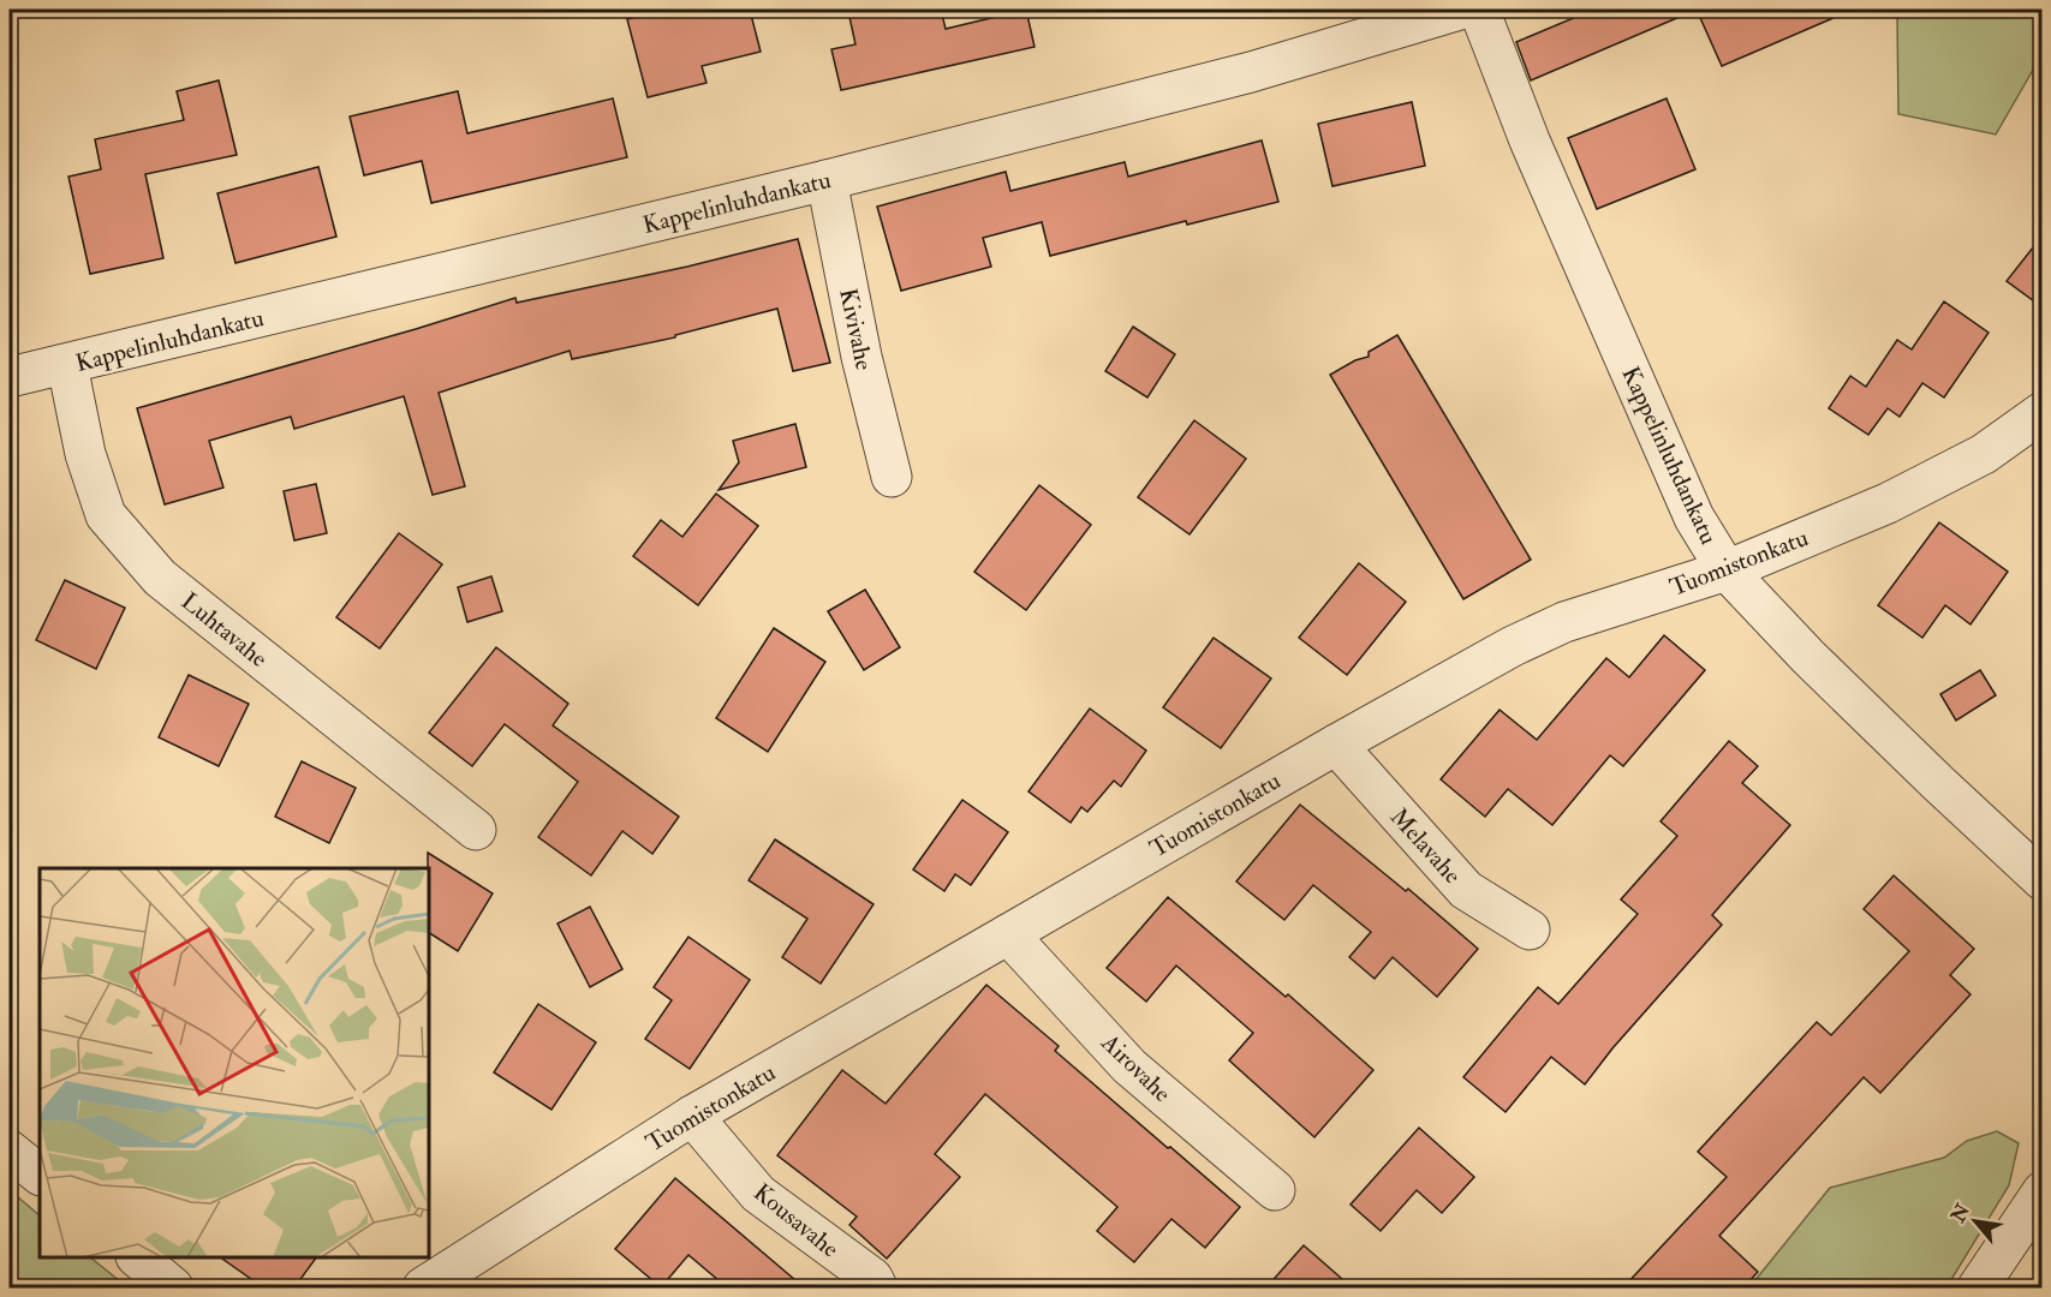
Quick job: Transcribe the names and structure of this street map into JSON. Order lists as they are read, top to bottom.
{
  "streets": {
    "street": [
      "Kappelinluhdankatu",
      "Kivivahe",
      "Tuomistonkatu",
      "Luhtavahe",
      "Melavahe",
      "Airovahe",
      "Kousavahe"
    ]
  },
  "crossings": [
    ["Kappelinluhdankatu", "Kivivahe"],
    ["Kappelinluhdankatu", "Tuomistonkatu"],
    ["Kappelinluhdankatu", "Luhtavahe"],
    ["Tuomistonkatu", "Melavahe"],
    ["Tuomistonkatu", "Airovahe"],
    ["Tuomistonkatu", "Kousavahe"]
  ],
  "north": "top left"
}
